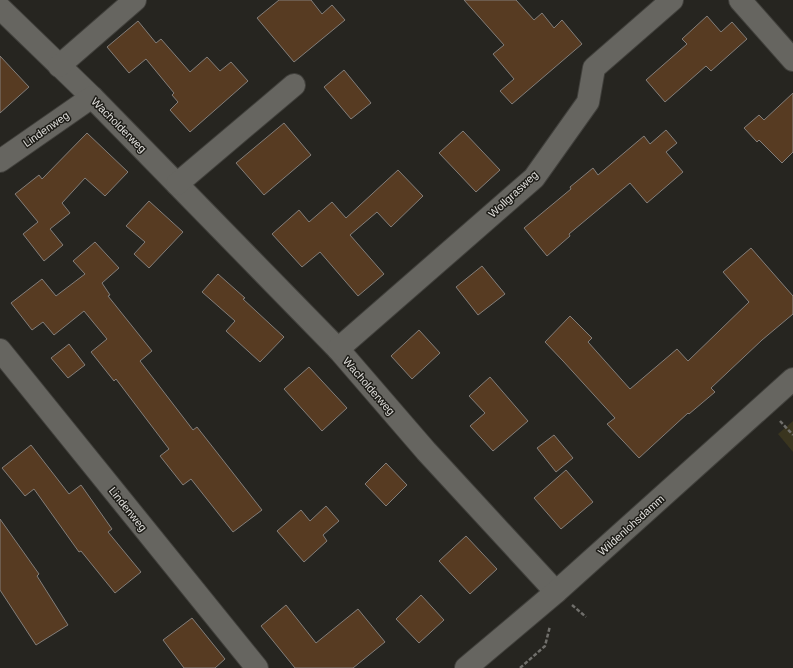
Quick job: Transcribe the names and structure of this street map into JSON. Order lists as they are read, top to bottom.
{
  "streets": {
    "street": [
      "Wacholderweg",
      "Lindenweg",
      "Wollgrasweg",
      "Wildenlohsdamm"
    ]
  },
  "crossings": [
    ["Wacholderweg", "Lindenweg"],
    ["Wacholderweg", "Wollgrasweg"],
    ["Wacholderweg", "Wildenlohsdamm"]
  ]
}
